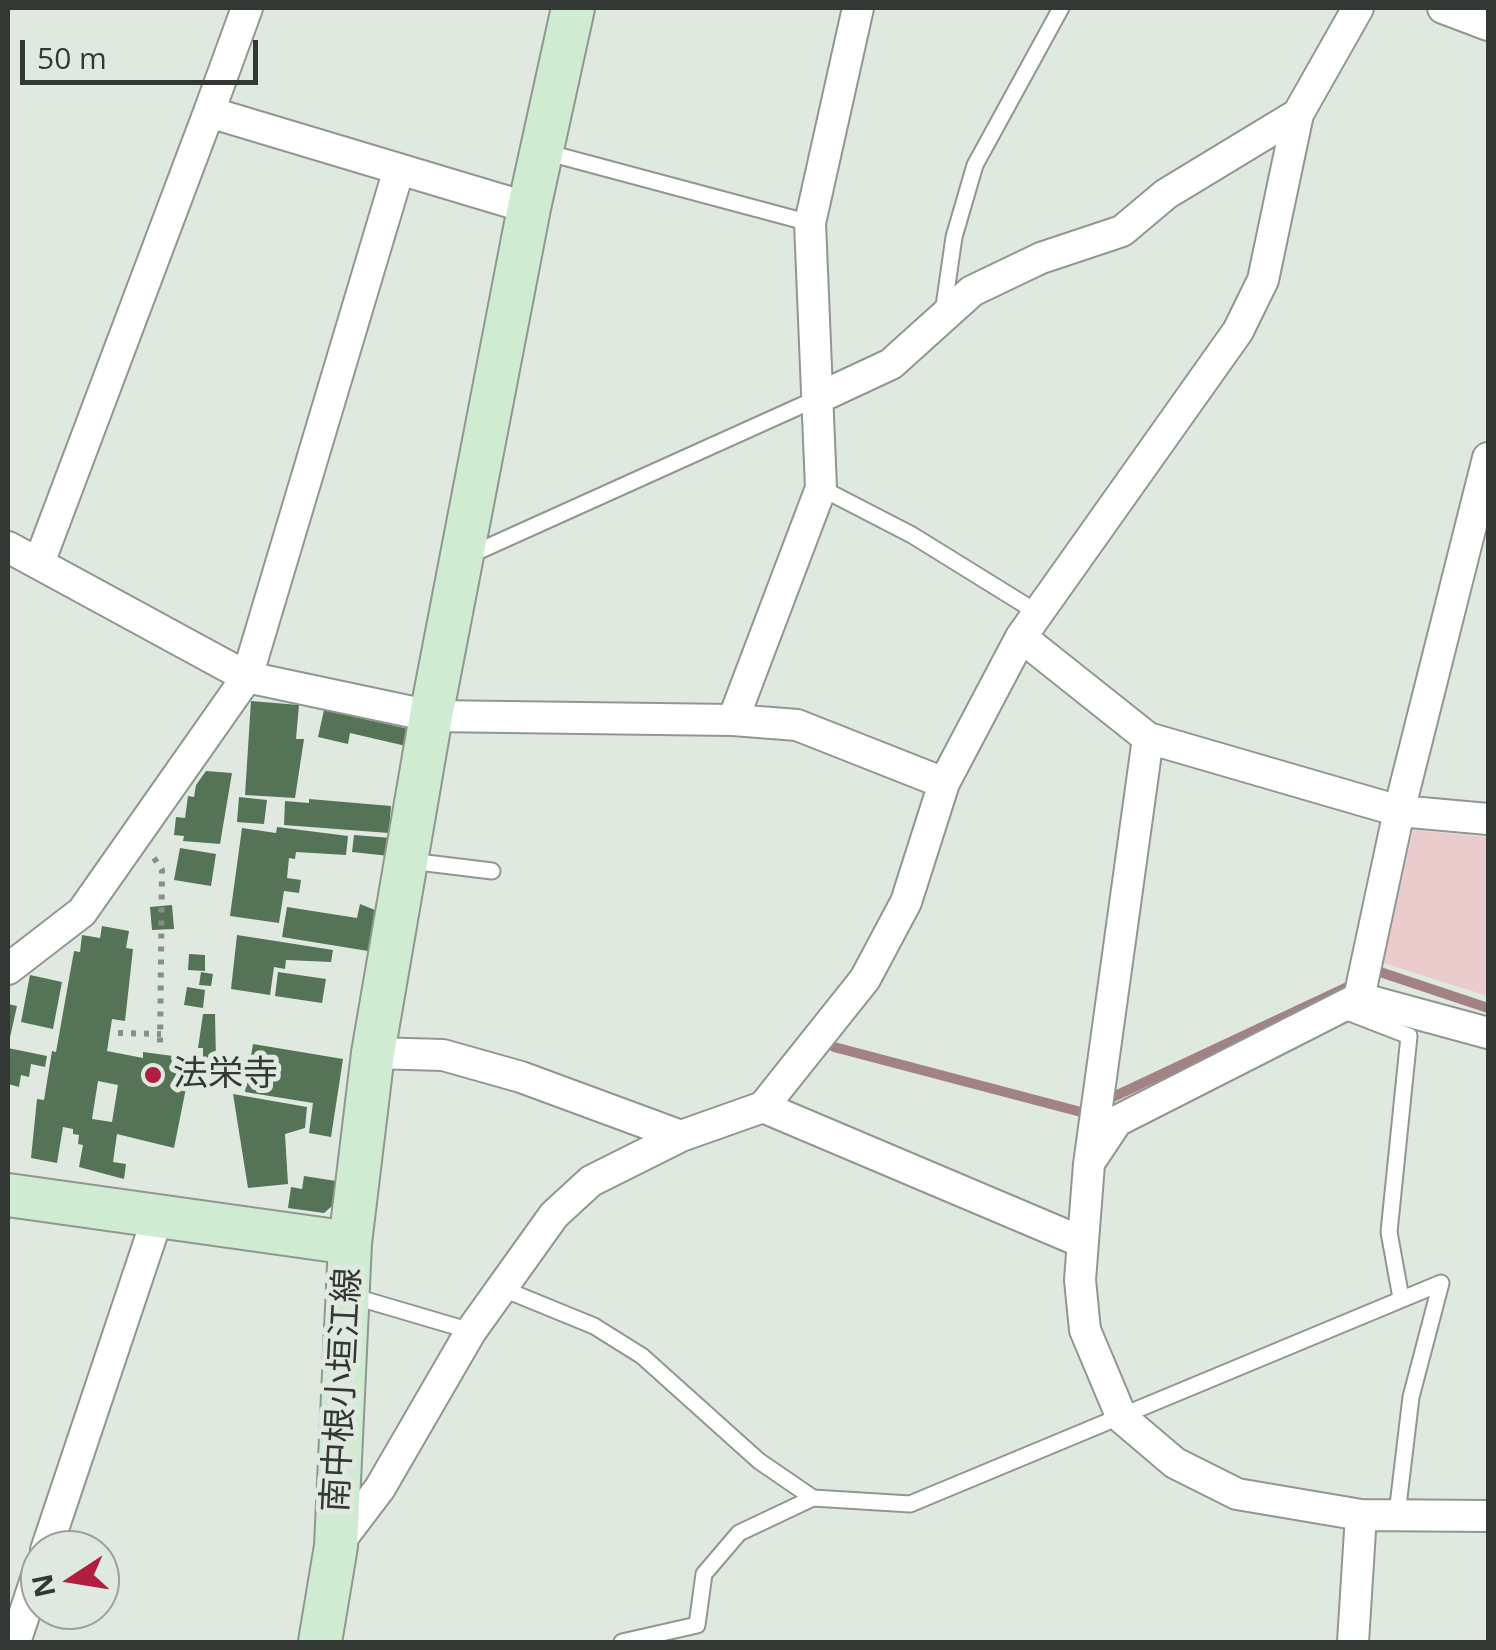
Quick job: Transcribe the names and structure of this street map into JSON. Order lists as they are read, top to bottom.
{
  "streets": {
    "street": ["南中根小垣江線"]
  },
  "places": ["法栄寺"],
  "scale_bar": "50 m",
  "north": "left"
}
